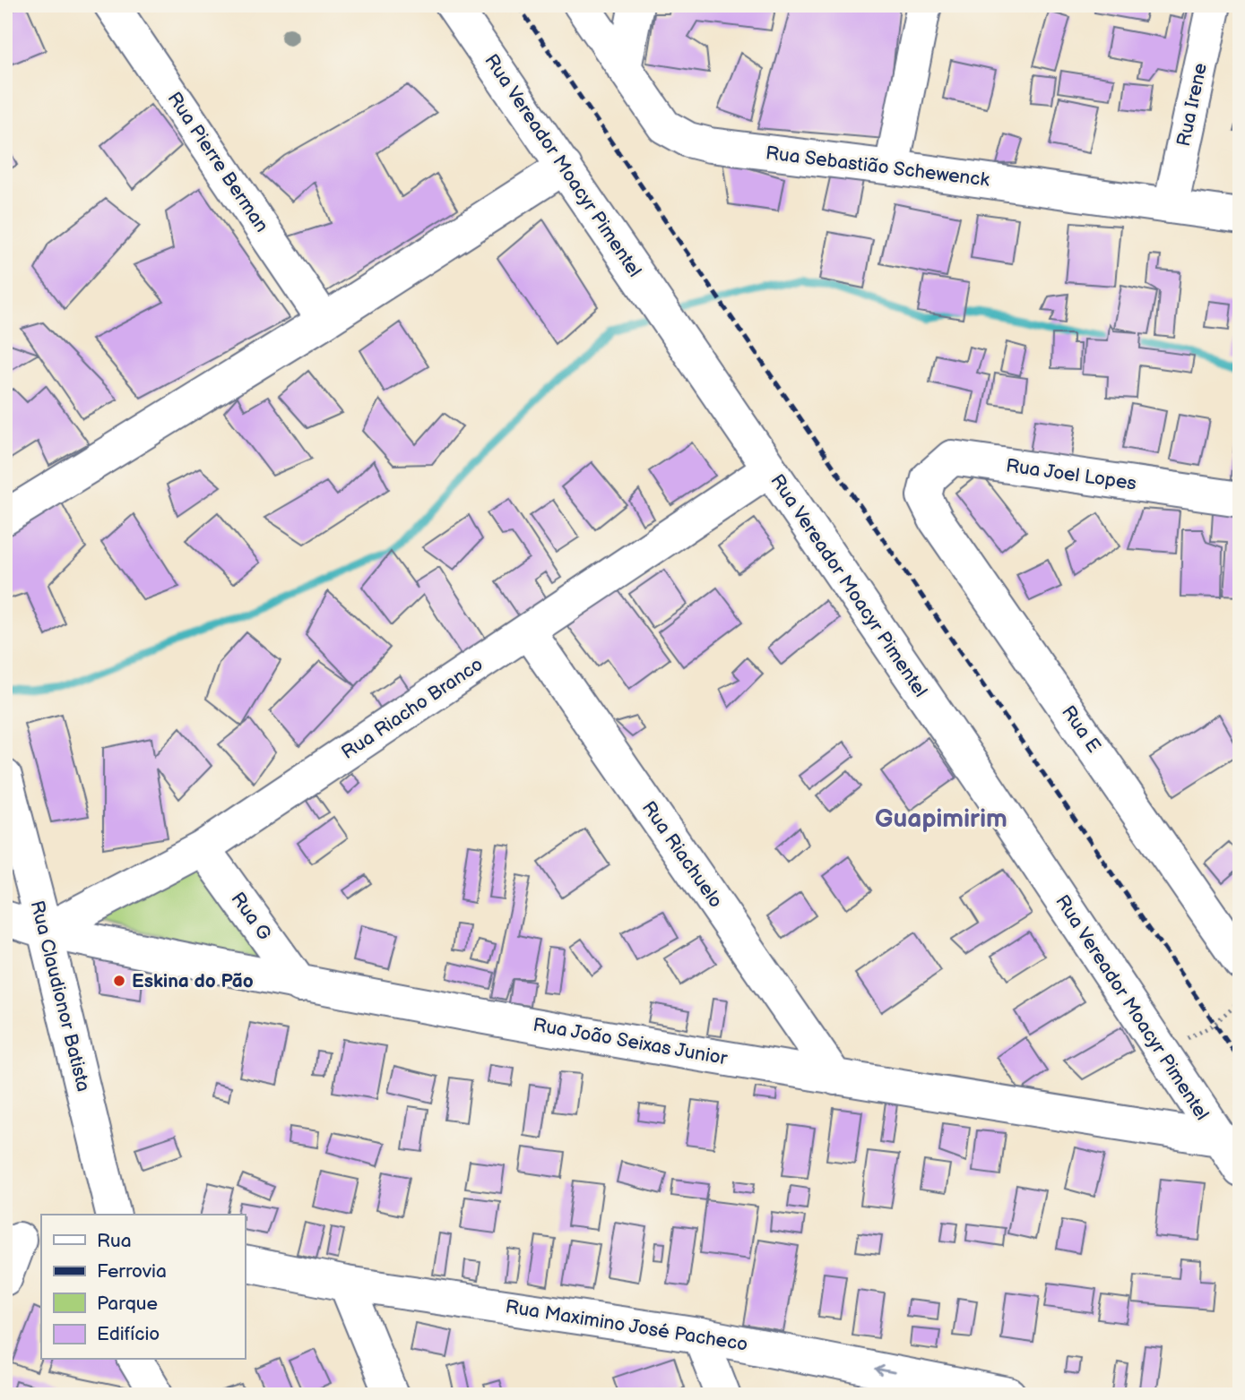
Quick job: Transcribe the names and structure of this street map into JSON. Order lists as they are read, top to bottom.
{
  "streets": {
    "street": [
      "Rua Irene",
      "Rua Pierre Berman",
      "Rua Vereador Moacyr Pimentel",
      "Rua Sebastião Schewenck",
      "Rua Joel Lopes",
      "Rua Riacho Branco",
      "Rua E",
      "Rua Riachuelo",
      "Rua G",
      "Rua Claudionor Batista",
      "Rua João Seixas Junior",
      "Rua Maximino José Pacheco"
    ]
  },
  "crossings": [
    ["Rua Irene", "Rua Sebastião Schewenck"],
    ["Rua Vereador Moacyr Pimentel", "Rua Riacho Branco"],
    ["Rua Vereador Moacyr Pimentel", "Rua João Seixas Junior"],
    ["Rua Joel Lopes", "Rua E"],
    ["Rua Riacho Branco", "Rua Riachuelo"],
    ["Rua Riacho Branco", "Rua G"],
    ["Rua Riacho Branco", "Rua Claudionor Batista"],
    ["Rua Riacho Branco", "Rua João Seixas Junior"],
    ["Rua Riachuelo", "Rua João Seixas Junior"],
    ["Rua G", "Rua João Seixas Junior"],
    ["Rua Claudionor Batista", "Rua João Seixas Junior"]
  ],
  "one_way": ["Rua Maximino José Pacheco"],
  "districts": ["Guapimirim"],
  "places": ["Eskina do Pão"],
  "legend": [
    "Rua",
    "Ferrovia",
    "Parque",
    "Edifício"
  ]
}
